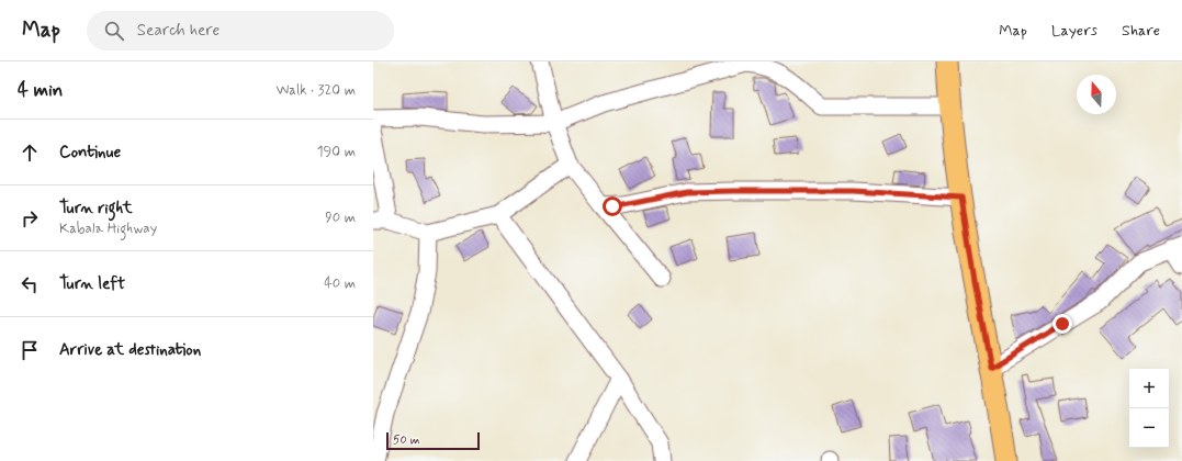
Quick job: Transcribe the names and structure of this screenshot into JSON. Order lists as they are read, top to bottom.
{
  "scale_bar": "50 m",
  "north": "top",
  "page": {
    "header": "Map",
    "search": "Search here",
    "nav": ["Map", "Layers", "Share"],
    "heading": ["4 min", "Walk · 320 m"],
    "list": [
      ["Continue", "190 m"],
      ["Turn right", "Kabala Highway", "90 m"],
      ["Turn left", "40 m"],
      "Arrive at destination"
    ],
    "map_buttons": ["+", "−"],
    "scale": "50 m"
  }
}
